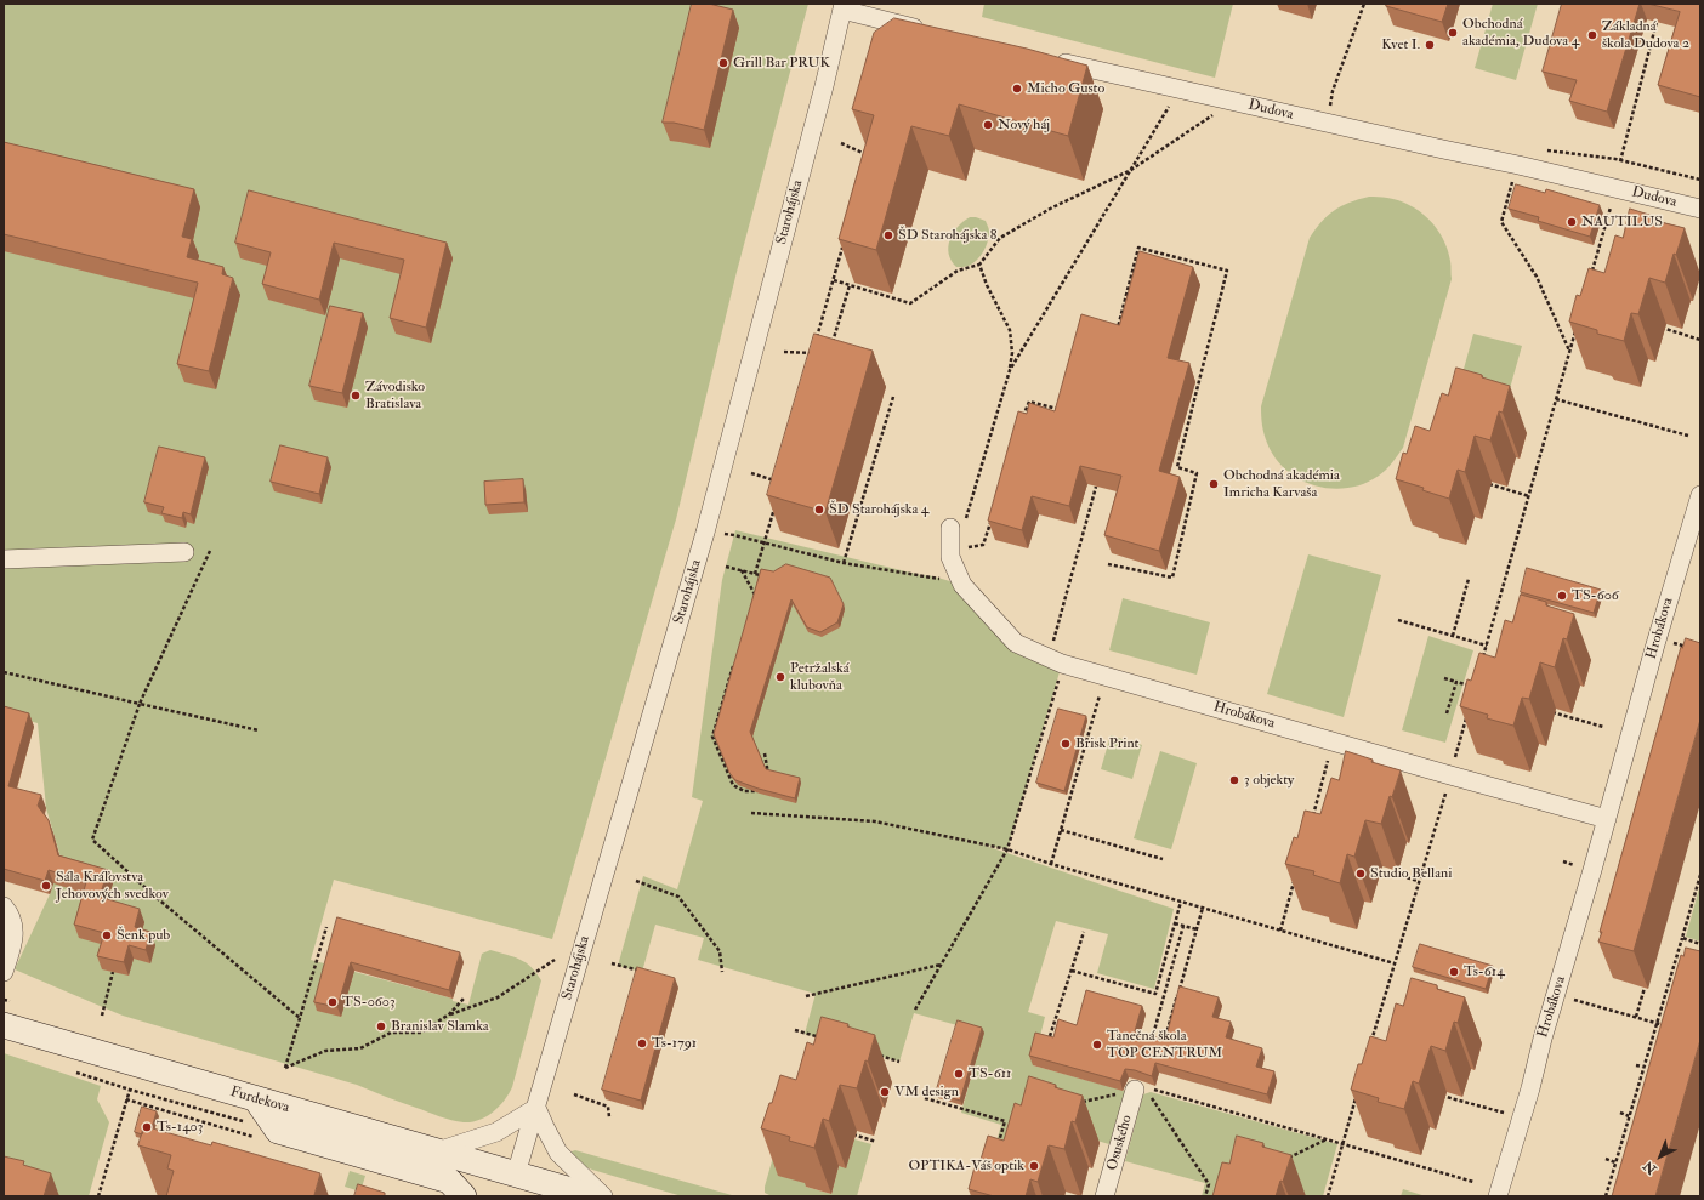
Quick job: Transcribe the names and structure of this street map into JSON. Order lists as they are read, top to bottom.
{
  "streets": {
    "street": [
      "Dudova",
      "Starohájska",
      "Hrobákova",
      "Furdekova",
      "Osuského"
    ]
  },
  "crossings": [
    ["Starohájska", "Furdekova"]
  ],
  "places": [
    "Obchodná akadémia, Dudova 4",
    "Základná škola Dudova 2",
    "Kvet I.",
    "Grill Bar PRUK",
    "Micho Gusto",
    "Nový háj",
    "NAUTILUS",
    "ŠD Starohájska 8",
    "Závodisko Bratislava",
    "Obchodná akadémia Imricha Karvaša",
    "ŠD Starohájska 4",
    "TS-606",
    "Petržalská klubovňa",
    "Brisk Print",
    "3 objekty",
    "Studio Bellani",
    "Sála Kráľovstva Jehovových svedkov",
    "Šenk pub",
    "Ts-614",
    "TS-0603",
    "Branislav Slamka",
    "Ts-1791",
    "Tanečná škola TOP CENTRUM",
    "TS-611",
    "VM design",
    "Ts-1403",
    "OPTIKA-Váš optik"
  ],
  "north": "bottom left"
}
